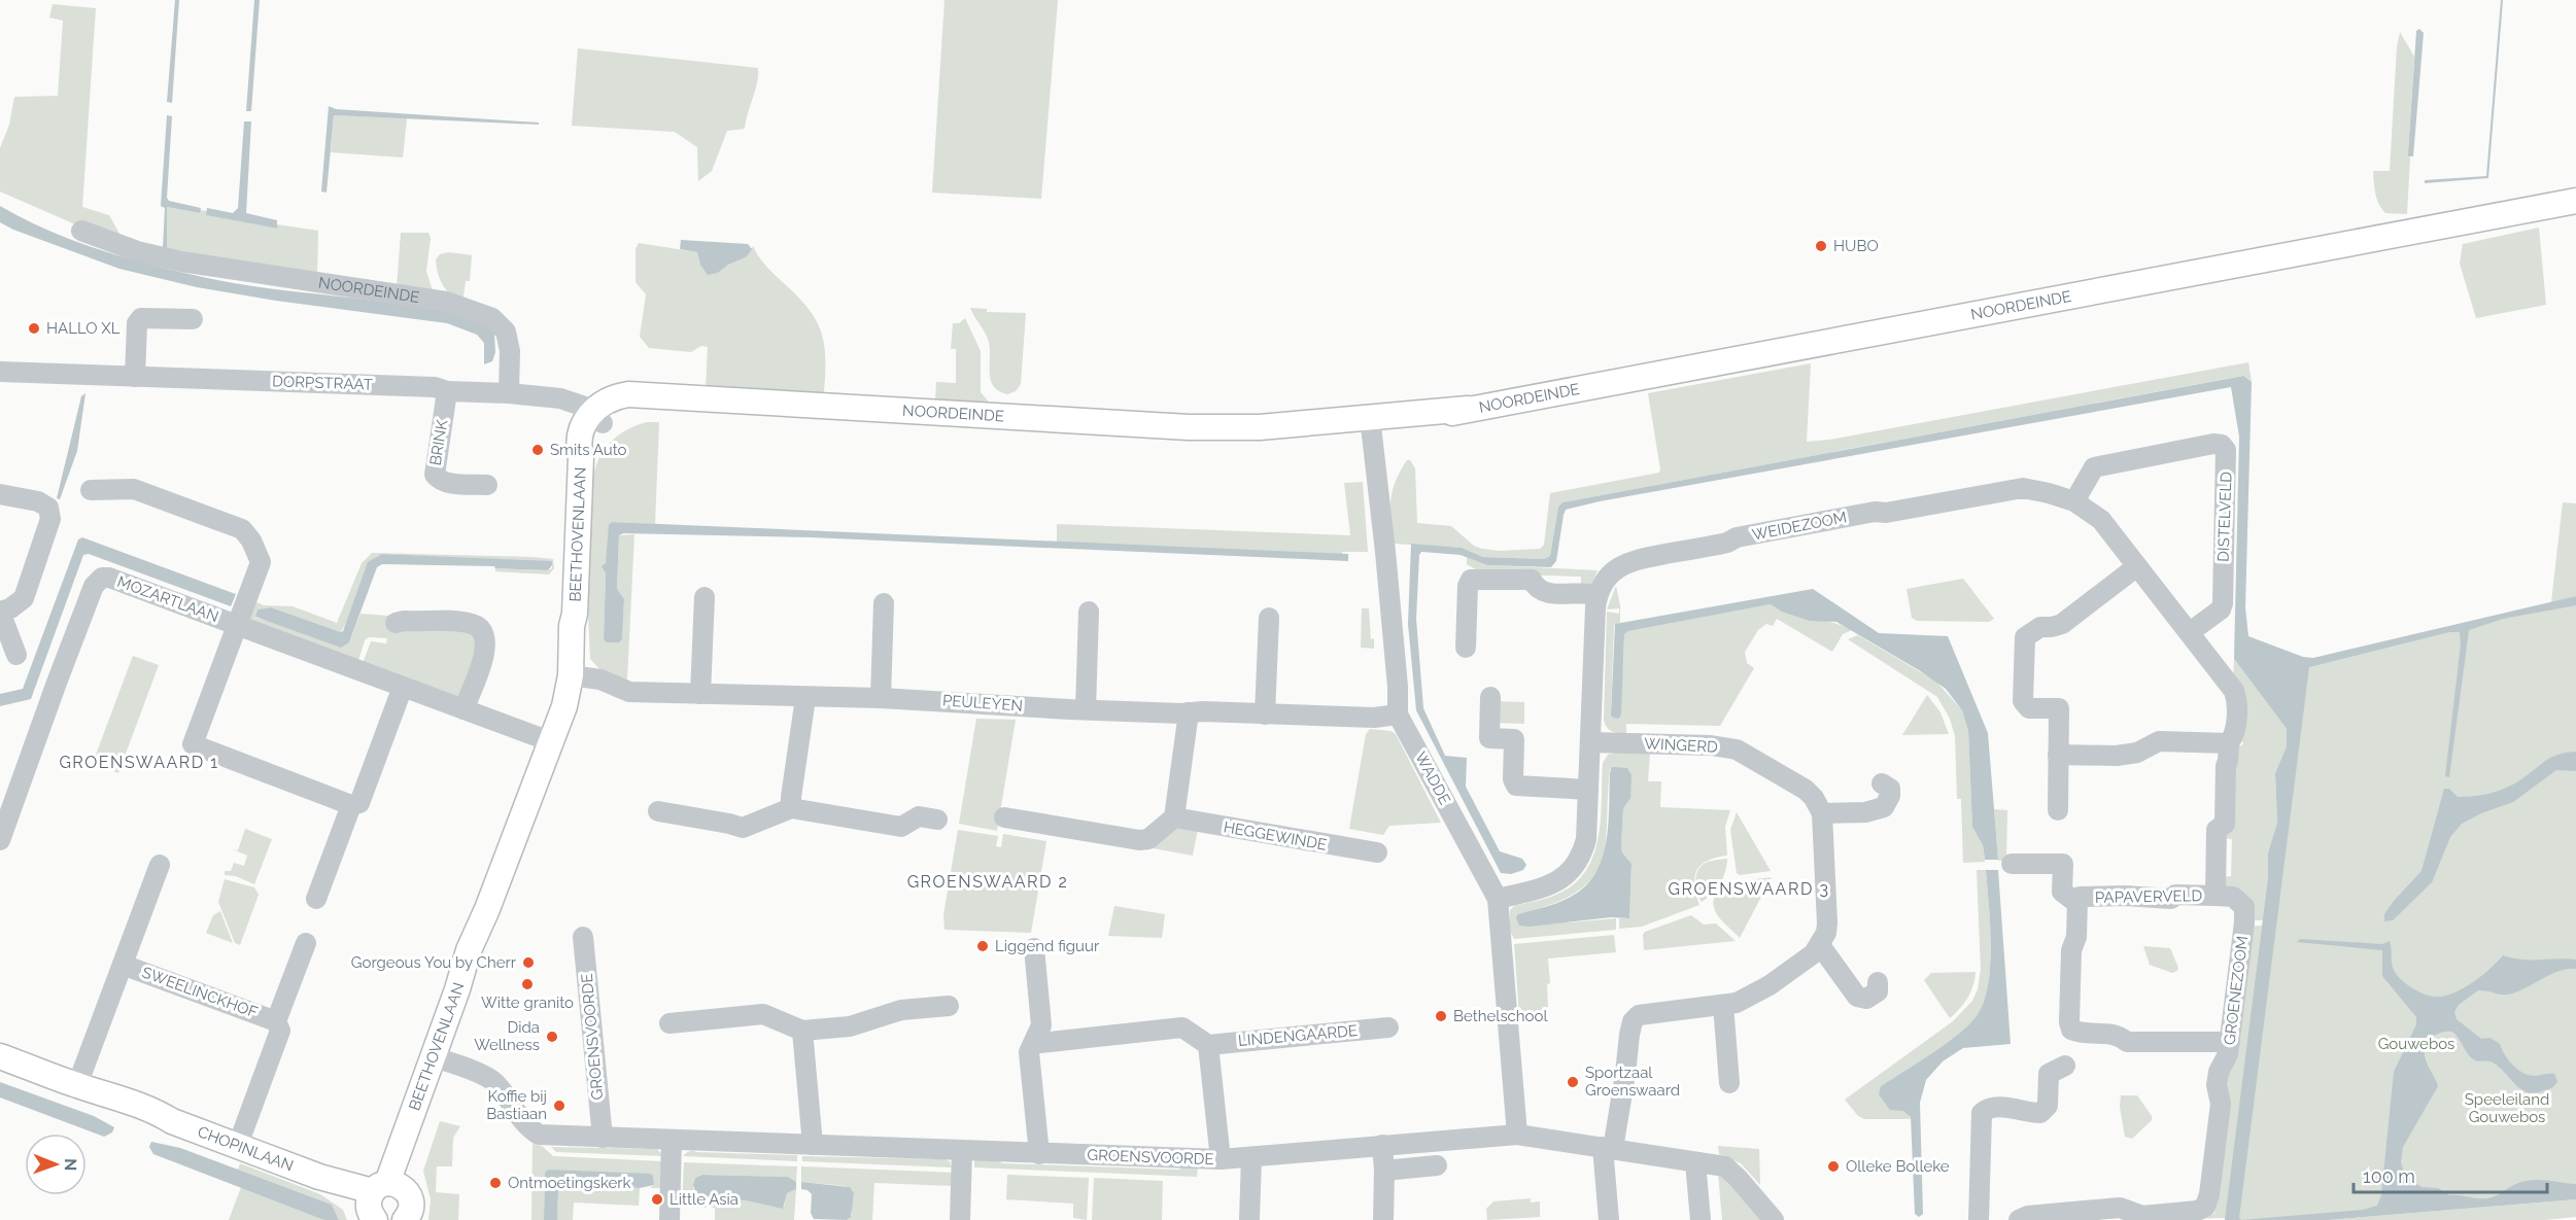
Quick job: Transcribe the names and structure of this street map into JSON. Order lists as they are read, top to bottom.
{
  "streets": {
    "main road": ["NOORDEINDE", "BEETHOVENLAAN", "CHOPINLAAN"],
    "street": [
      "DORPSTRAAT",
      "BRINK",
      "DISTELVELD",
      "WEIDEZOOM",
      "MOZARTLAAN",
      "PEULEYEN",
      "WINGERD",
      "WADDE",
      "HEGGEWINDE",
      "PAPAVERVELD",
      "GROENEZOOM",
      "SWEELINCKHOF",
      "LINDENGAARDE",
      "GROENSVOORDE"
    ]
  },
  "crossings": [
    ["NOORDEINDE", "DORPSTRAAT"],
    ["NOORDEINDE", "BEETHOVENLAAN"],
    ["NOORDEINDE", "WADDE"],
    ["DORPSTRAAT", "BRINK"],
    ["DISTELVELD", "WEIDEZOOM"],
    ["WEIDEZOOM", "PAPAVERVELD"],
    ["BEETHOVENLAAN", "MOZARTLAAN"],
    ["BEETHOVENLAAN", "PEULEYEN"],
    ["BEETHOVENLAAN", "GROENSVOORDE"],
    ["BEETHOVENLAAN", "CHOPINLAAN"],
    ["PEULEYEN", "WADDE"],
    ["WADDE", "GROENSVOORDE"],
    ["PAPAVERVELD", "GROENEZOOM"],
    ["SWEELINCKHOF", "CHOPINLAAN"]
  ],
  "districts": ["GROENSWAARD 1", "GROENSWAARD 2", "GROENSWAARD 3"],
  "parks": ["Gouwebos", "Speeleiland Gouwebos"],
  "places": [
    "HUBO",
    "HALLO XL",
    "Smits Auto",
    "Liggend figuur",
    "Gorgeous You by Cherr",
    "Witte granito",
    "Bethelschool",
    "Dida Wellness",
    "Sportzaal Groenswaard",
    "Koffie bij Bastiaan",
    "Olleke Bolleke",
    "Ontmoetingskerk",
    "Little Asia"
  ],
  "scale_bar": "100 m",
  "north": "right"
}
